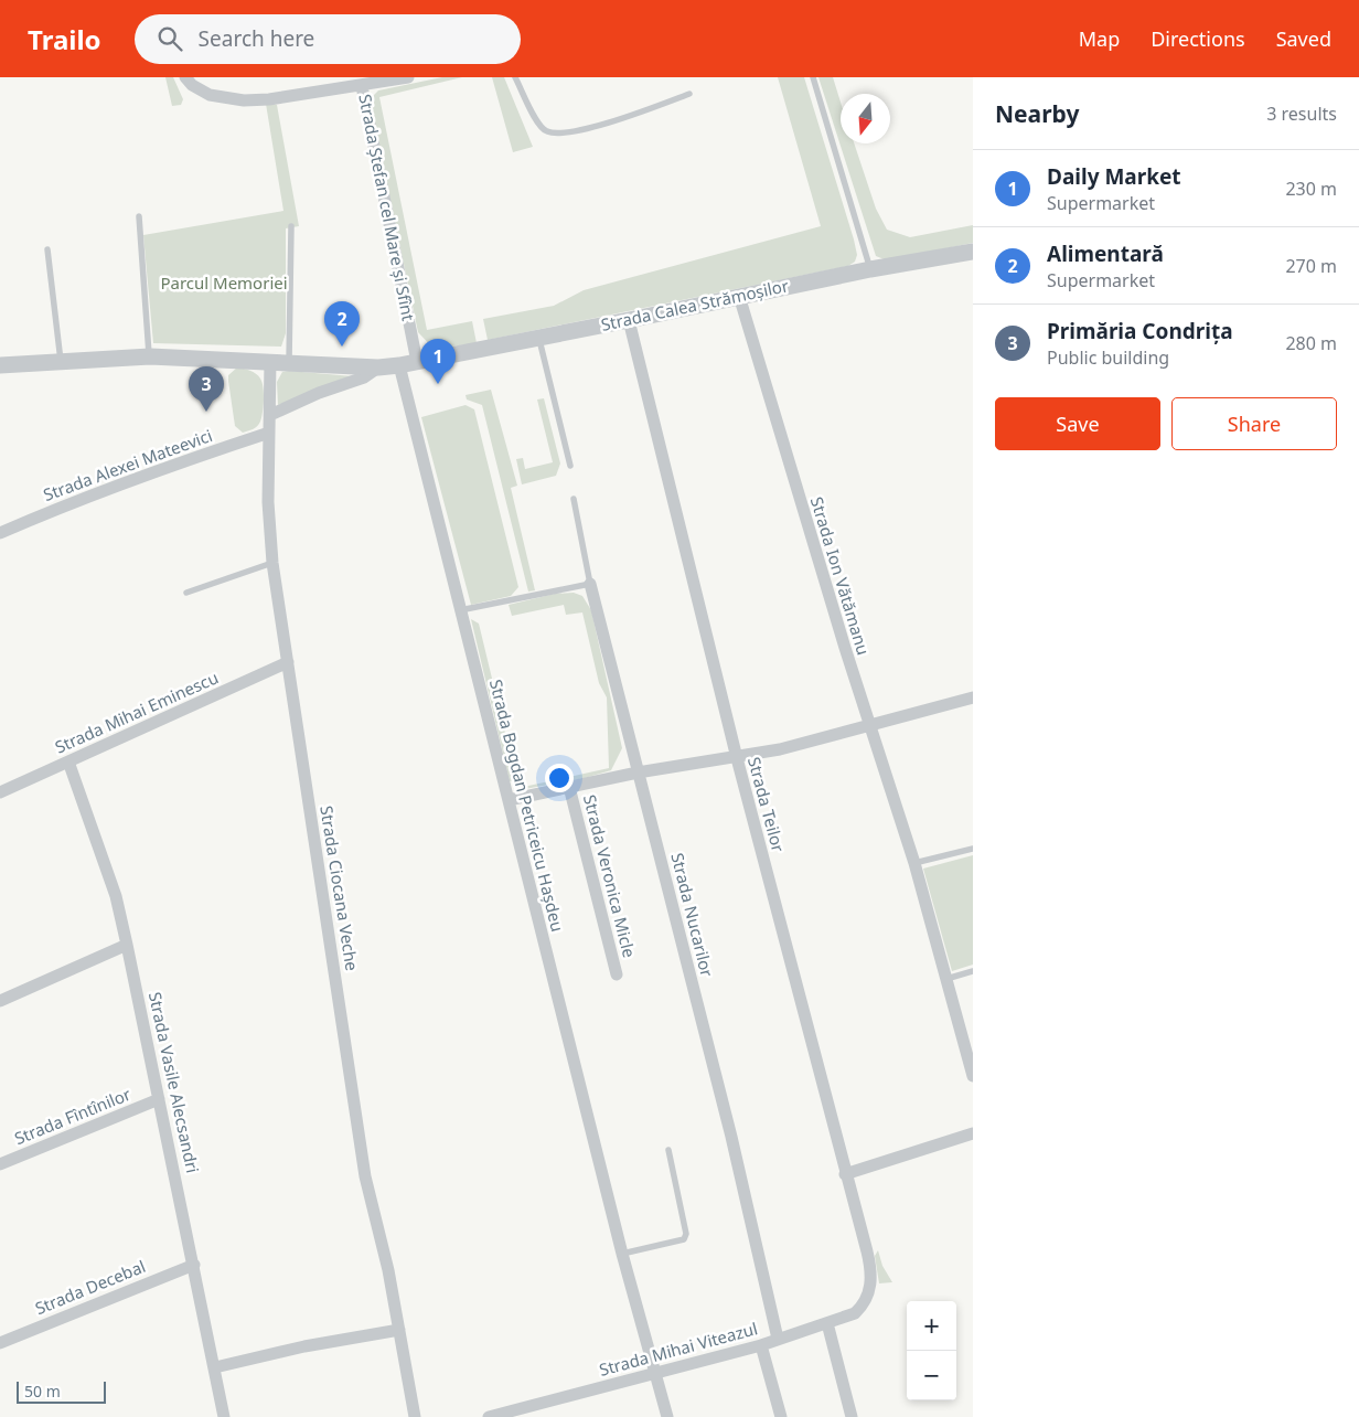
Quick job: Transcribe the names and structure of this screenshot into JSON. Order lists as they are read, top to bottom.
{
  "streets": {
    "street": [
      "Strada Ștefan cel Mare și Sfînt",
      "Strada Calea Strămoșilor",
      "Strada Alexei Mateevici",
      "Strada Ion Vătămanu",
      "Strada Mihai Eminescu",
      "Strada Teilor",
      "Strada Bogdan Petriceicu Hașdeu",
      "Strada Veronica Micle",
      "Strada Ciocana Veche",
      "Strada Nucarilor",
      "Strada Vasile Alecsandri",
      "Strada Fîntînilor",
      "Strada Decebal",
      "Strada Mihai Viteazul"
    ]
  },
  "crossings": [
    ["Strada Ștefan cel Mare și Sfînt", "Strada Calea Strămoșilor"],
    ["Strada Calea Strămoșilor", "Strada Ion Vătămanu"],
    ["Strada Calea Strămoșilor", "Strada Teilor"],
    ["Strada Calea Strămoșilor", "Strada Bogdan Petriceicu Hașdeu"],
    ["Strada Alexei Mateevici", "Strada Ciocana Veche"],
    ["Strada Mihai Eminescu", "Strada Ciocana Veche"],
    ["Strada Mihai Eminescu", "Strada Vasile Alecsandri"],
    ["Strada Teilor", "Strada Mihai Viteazul"],
    ["Strada Bogdan Petriceicu Hașdeu", "Strada Mihai Viteazul"],
    ["Strada Nucarilor", "Strada Mihai Viteazul"],
    ["Strada Vasile Alecsandri", "Strada Fîntînilor"],
    ["Strada Vasile Alecsandri", "Strada Decebal"]
  ],
  "parks": ["Parcul Memoriei"],
  "scale_bar": "50 m",
  "north": "bottom",
  "page": {
    "header": "Trailo",
    "search": "Search here",
    "nav": ["Map", "Directions", "Saved"],
    "heading": ["Nearby", "3 results"],
    "list": [
      {
        "mark": "1",
        "name": "Daily Market",
        "note": "Supermarket",
        "value": "230 m"
      },
      {
        "mark": "2",
        "name": "Alimentară",
        "note": "Supermarket",
        "value": "270 m"
      },
      {
        "mark": "3",
        "name": "Primăria Condrița",
        "note": "Public building",
        "value": "280 m"
      }
    ],
    "pins": ["2", "1", "3"],
    "buttons": ["Save", "Share"],
    "map_buttons": ["+", "−"],
    "scale": "50 m"
  }
}
